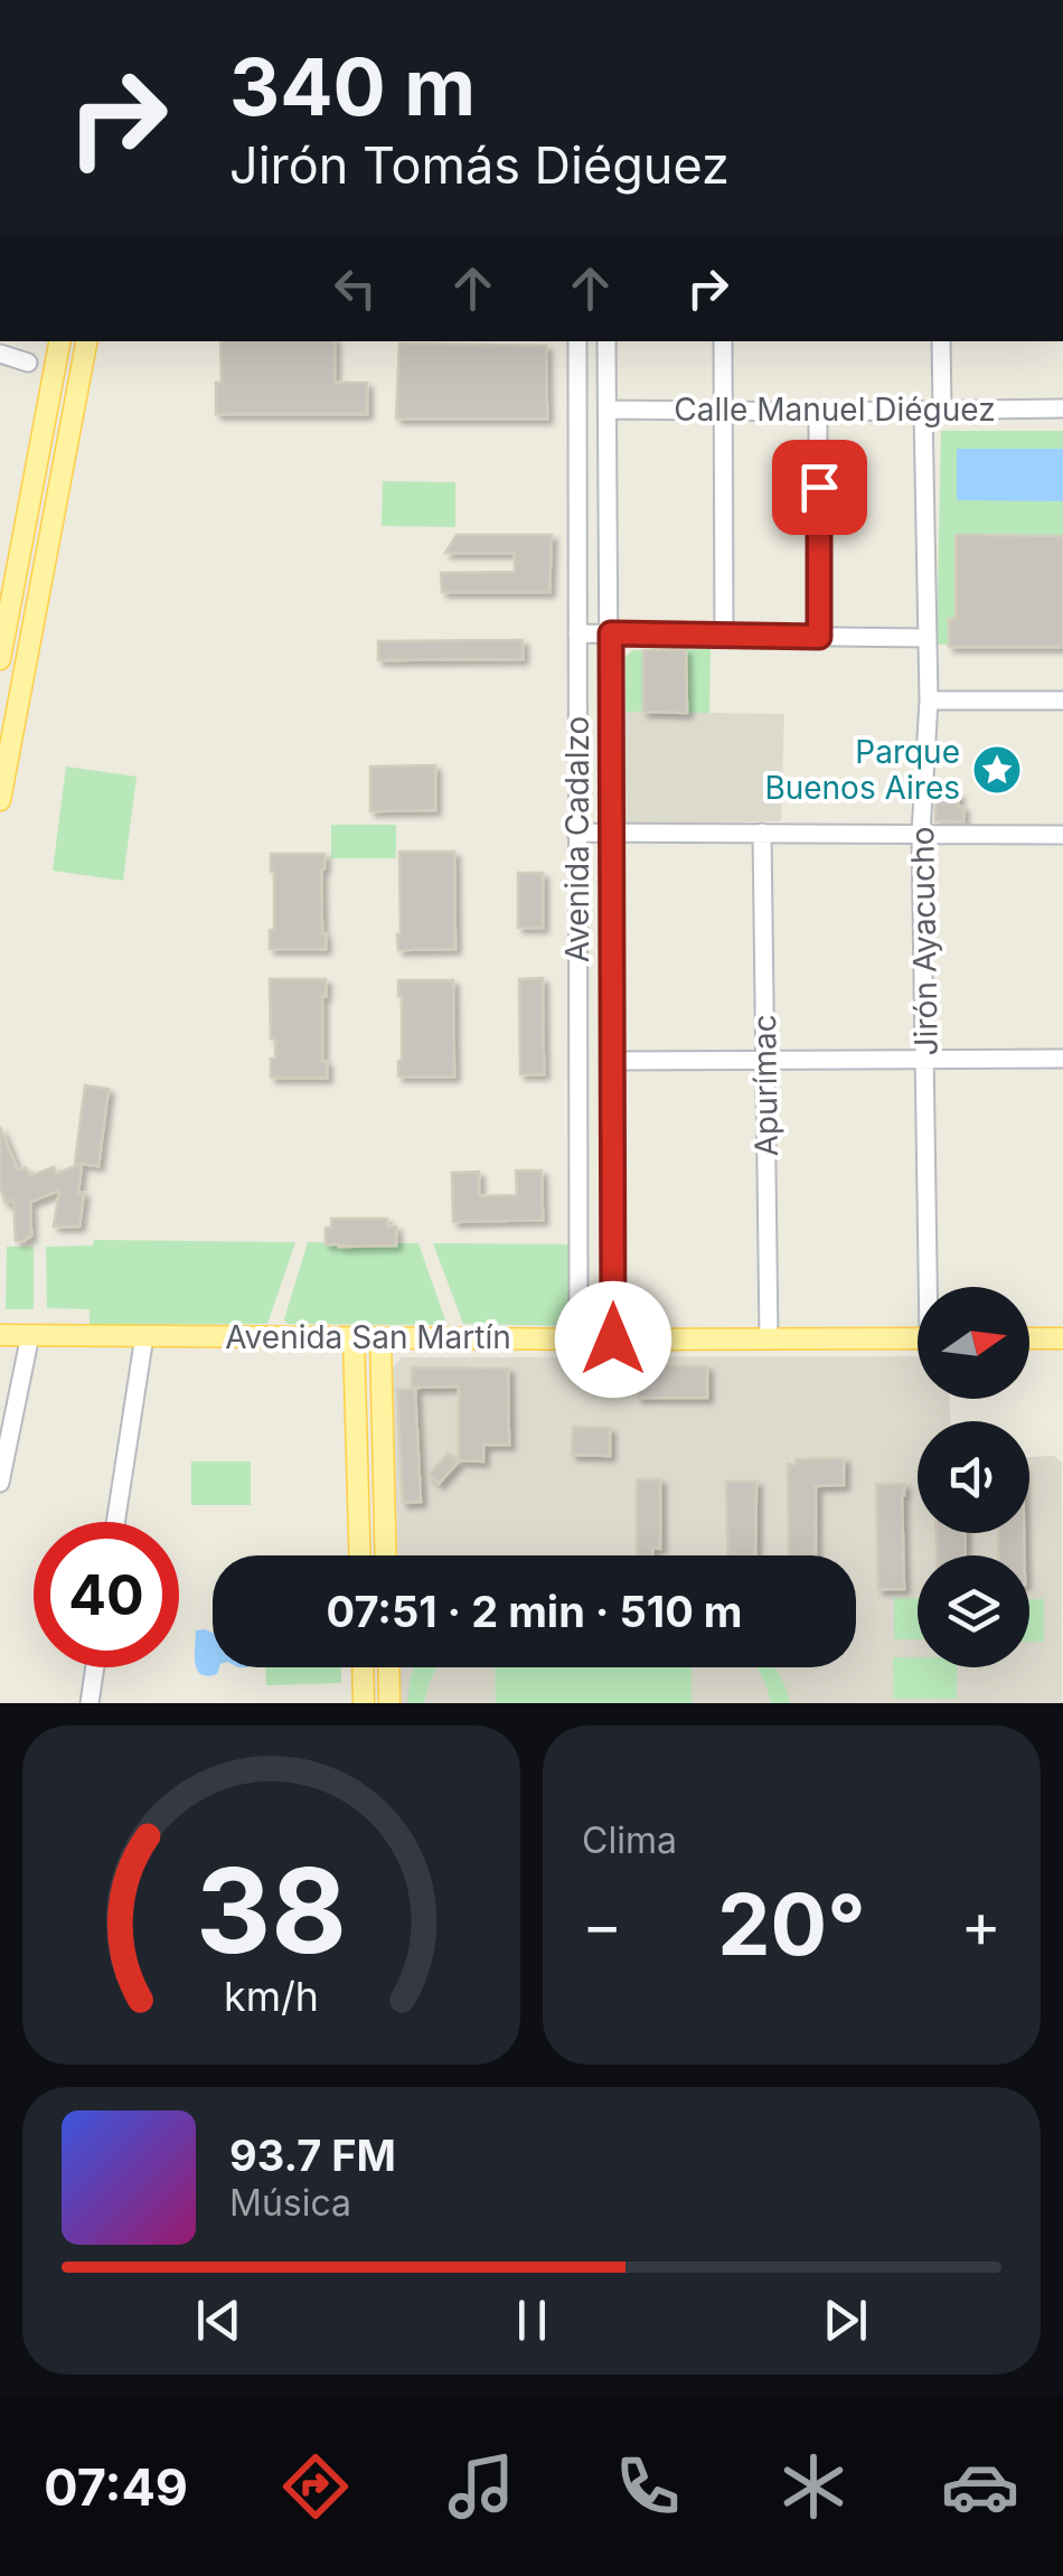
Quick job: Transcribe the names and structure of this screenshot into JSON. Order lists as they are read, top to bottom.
{
  "streets": {
    "main road": ["Avenida San Martín"],
    "street": [
      "Calle Manuel Diéguez",
      "Avenida Cadalzo",
      "Jirón Ayacucho",
      "Apurímac"
    ]
  },
  "crossings": [
    ["Calle Manuel Diéguez", "Avenida Cadalzo"],
    ["Calle Manuel Diéguez", "Jirón Ayacucho"],
    ["Avenida Cadalzo", "Avenida San Martín"],
    ["Apurímac", "Avenida San Martín"]
  ],
  "places": {
    "place": ["Parque Buenos Aires"]
  },
  "north": "right",
  "page": {
    "turn": ["340 m", "Jirón Tomás Diéguez"],
    "limit": "40",
    "trip": "07:51 · 2 min · 510 m",
    "tile": "Clima",
    "heat": ["−", "20°", "+"],
    "song": ["93.7 FM", "Música"],
    "tabs": "07:49",
    "gauge": ["38", "km/h"]
  }
}
